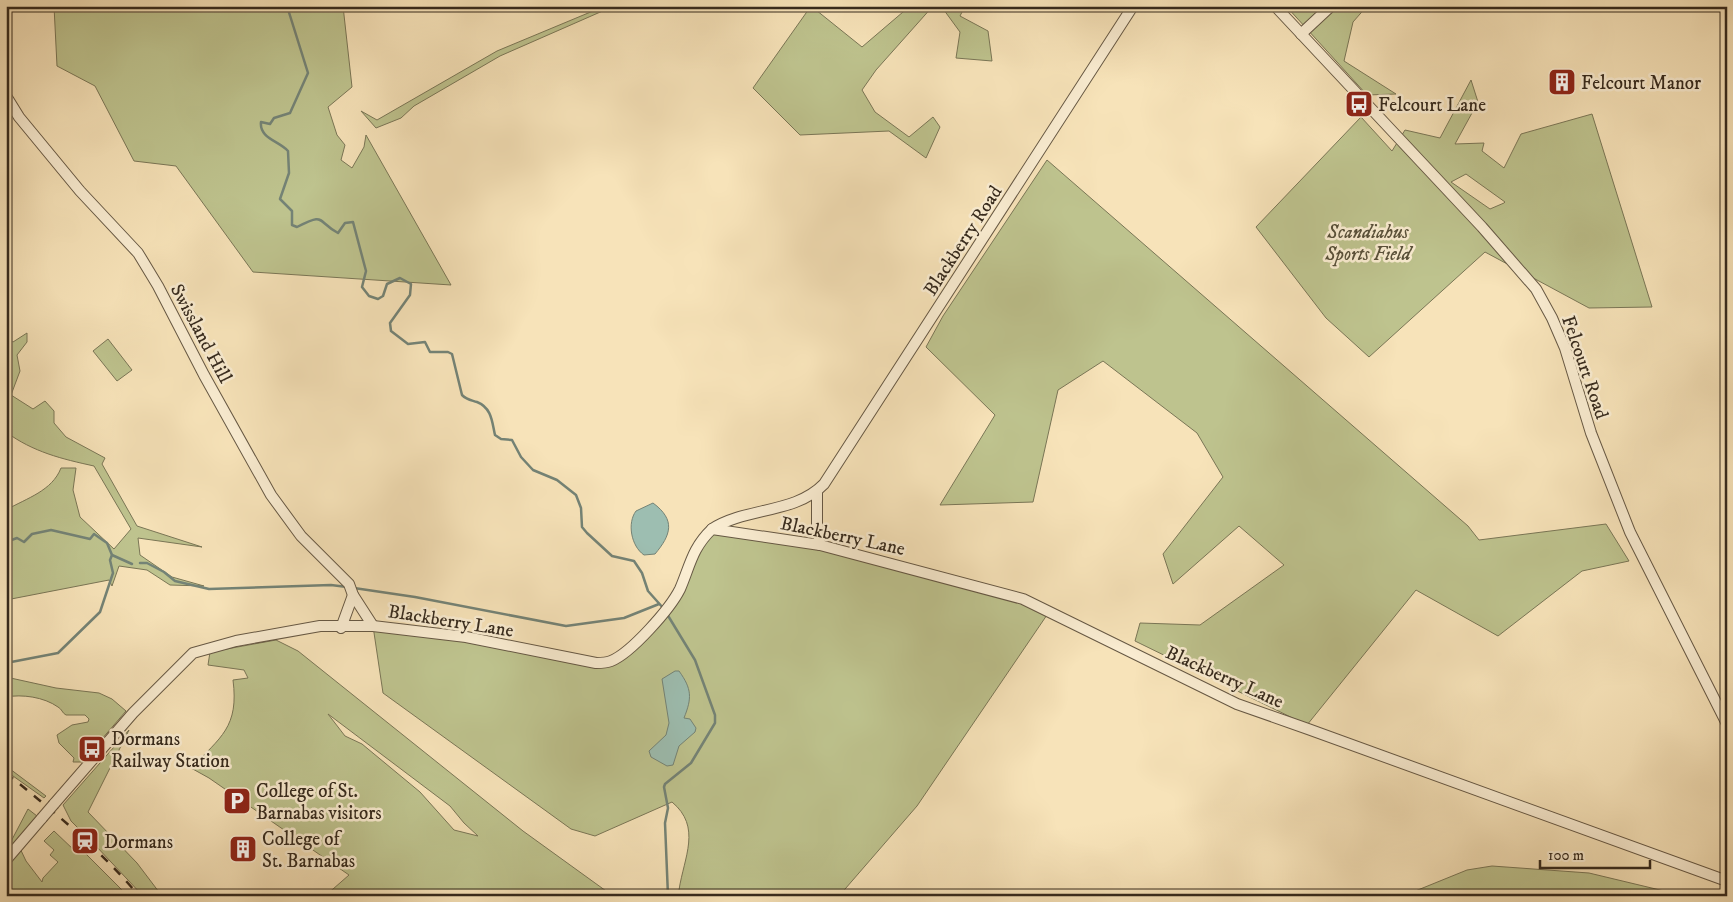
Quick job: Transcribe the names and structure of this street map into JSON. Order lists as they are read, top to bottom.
{
  "streets": {
    "street": [
      "Blackberry Road",
      "Swissland Hill",
      "Felcourt Road",
      "Blackberry Lane"
    ]
  },
  "crossings": [
    ["Blackberry Road", "Blackberry Lane"],
    ["Swissland Hill", "Blackberry Lane"]
  ],
  "parks": ["Scandiahus Sports Field"],
  "places": {
    "building": ["Felcourt Manor", "College of St. Barnabas"],
    "bus stop": ["Felcourt Lane", "Dormans Railway Station"],
    "parking": ["College of St. Barnabas visitors"],
    "station": ["Dormans"]
  },
  "scale_bar": "100 m"
}
